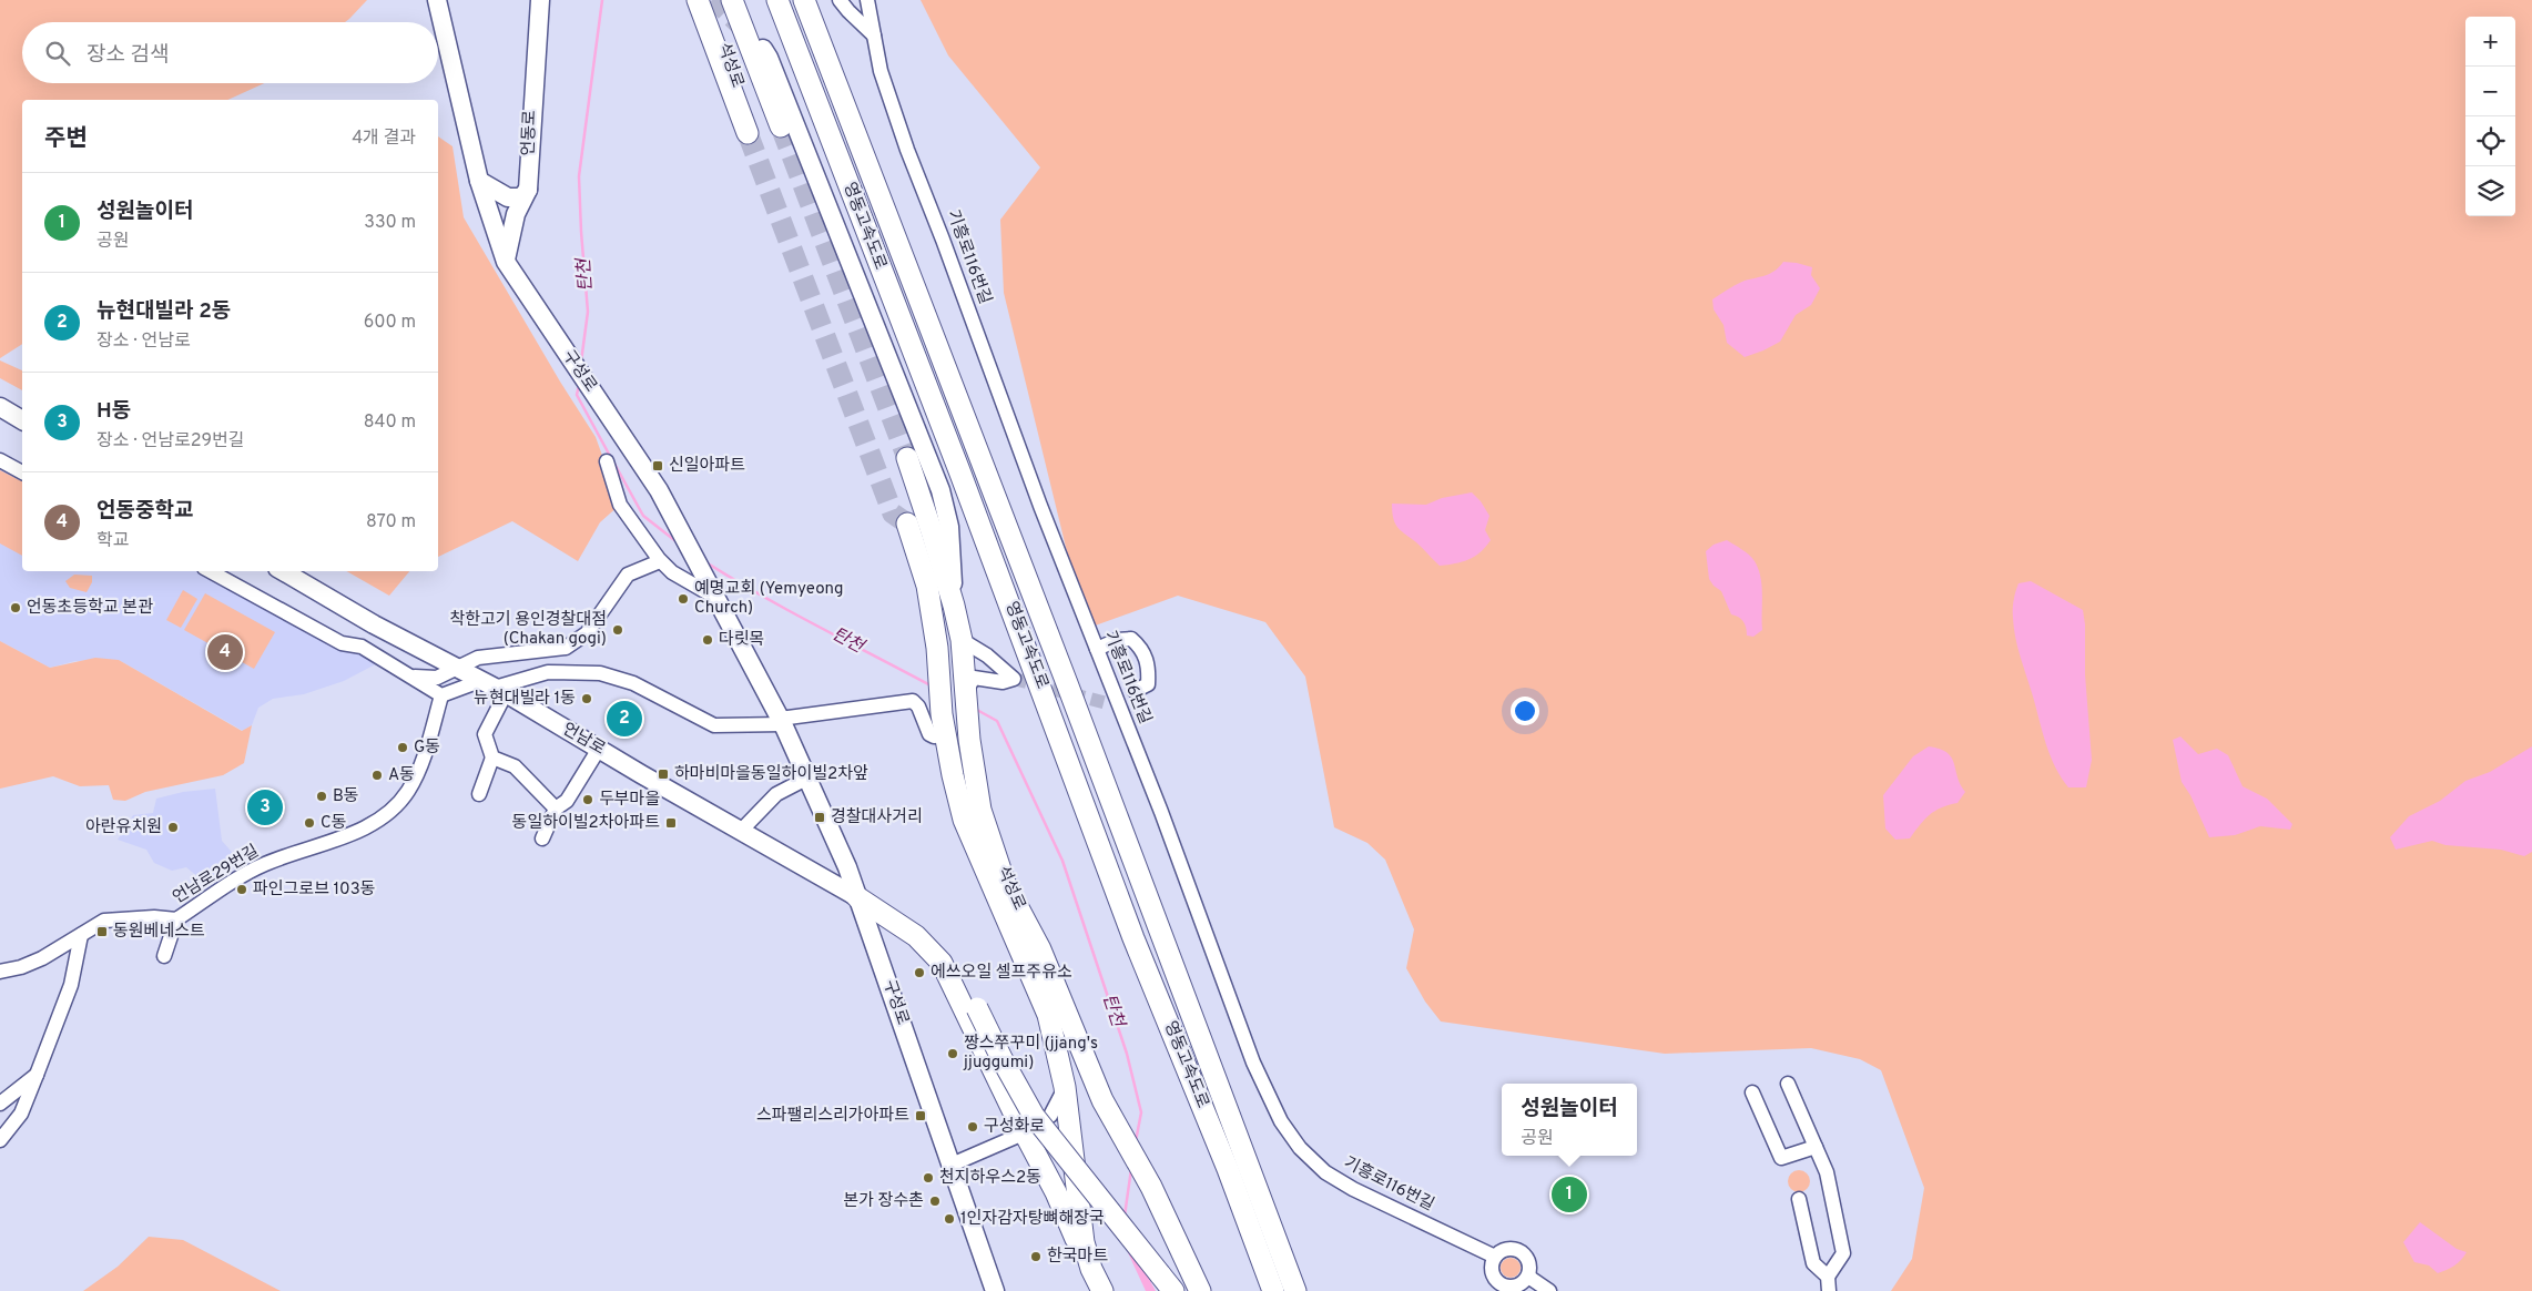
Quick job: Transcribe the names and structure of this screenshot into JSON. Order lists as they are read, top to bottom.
{
  "streets": {
    "highway": ["석성로", "영동고속도로"],
    "main road": ["언동로", "구성로", "언남로"],
    "street": ["기흥로116번길", "언남로29번길"]
  },
  "crossings": [
    ["언동로", "구성로"],
    ["구성로", "언남로"]
  ],
  "water": ["탄천"],
  "places": {
    "transit": [
      "신일아파트",
      "하마비마을동일하이빌2차앞",
      "경찰대사거리",
      "동일하이빌2차아파트",
      "동원베네스트",
      "스파팰리스리가아파트"
    ],
    "other": [
      "예명교회 (Yemyeong Church)",
      "언동초등학교 본관",
      "착한고기 용인경찰대점 (Chakan gogi)",
      "다릿목",
      "뉴현대빌라 1동",
      "G동",
      "A동",
      "B동",
      "두부마을",
      "C동",
      "아란유치원",
      "파인그로브 103동",
      "에쓰오일 셀프주유소",
      "짱스쭈꾸미 (jjang's jjuggumi)",
      "구성화로",
      "천지하우스2동",
      "본가 장수촌",
      "1인자감자탕뼈해장국",
      "한국마트"
    ]
  },
  "page": {
    "map_buttons": ["+", "−"],
    "search": "장소 검색",
    "heading": ["주변", "4개 결과"],
    "list": [
      {
        "mark": "1",
        "name": "성원놀이터",
        "note": "공원",
        "value": "330 m"
      },
      {
        "mark": "2",
        "name": "뉴현대빌라 2동",
        "note": "장소 · 언남로",
        "value": "600 m"
      },
      {
        "mark": "3",
        "name": "H동",
        "note": "장소 · 언남로29번길",
        "value": "840 m"
      },
      {
        "mark": "4",
        "name": "언동중학교",
        "note": "학교",
        "value": "870 m"
      }
    ],
    "pins": [
      "4",
      "2",
      "3",
      "1"
    ],
    "popup": ["성원놀이터", "공원"]
  }
}
